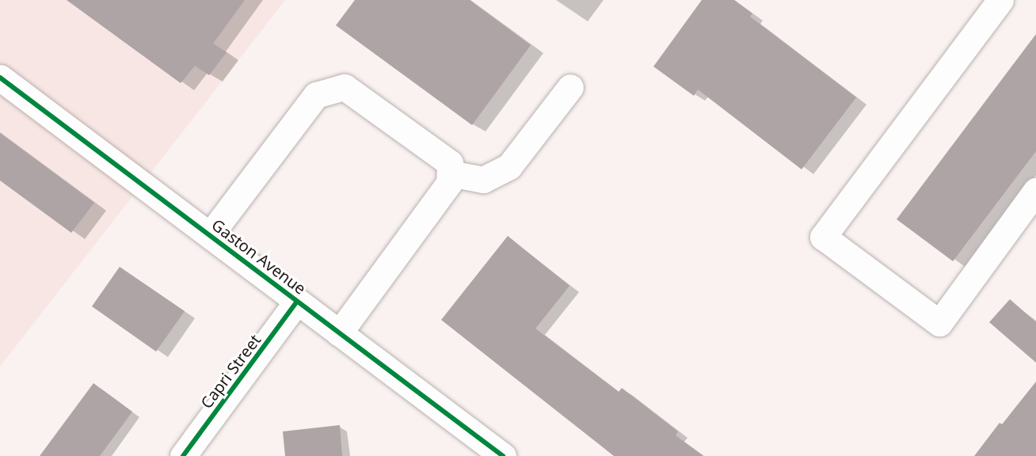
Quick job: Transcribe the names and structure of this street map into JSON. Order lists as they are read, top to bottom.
{
  "streets": {
    "street": ["Gaston Avenue", "Capri Street"]
  },
  "crossings": [
    ["Gaston Avenue", "Capri Street"]
  ]
}
